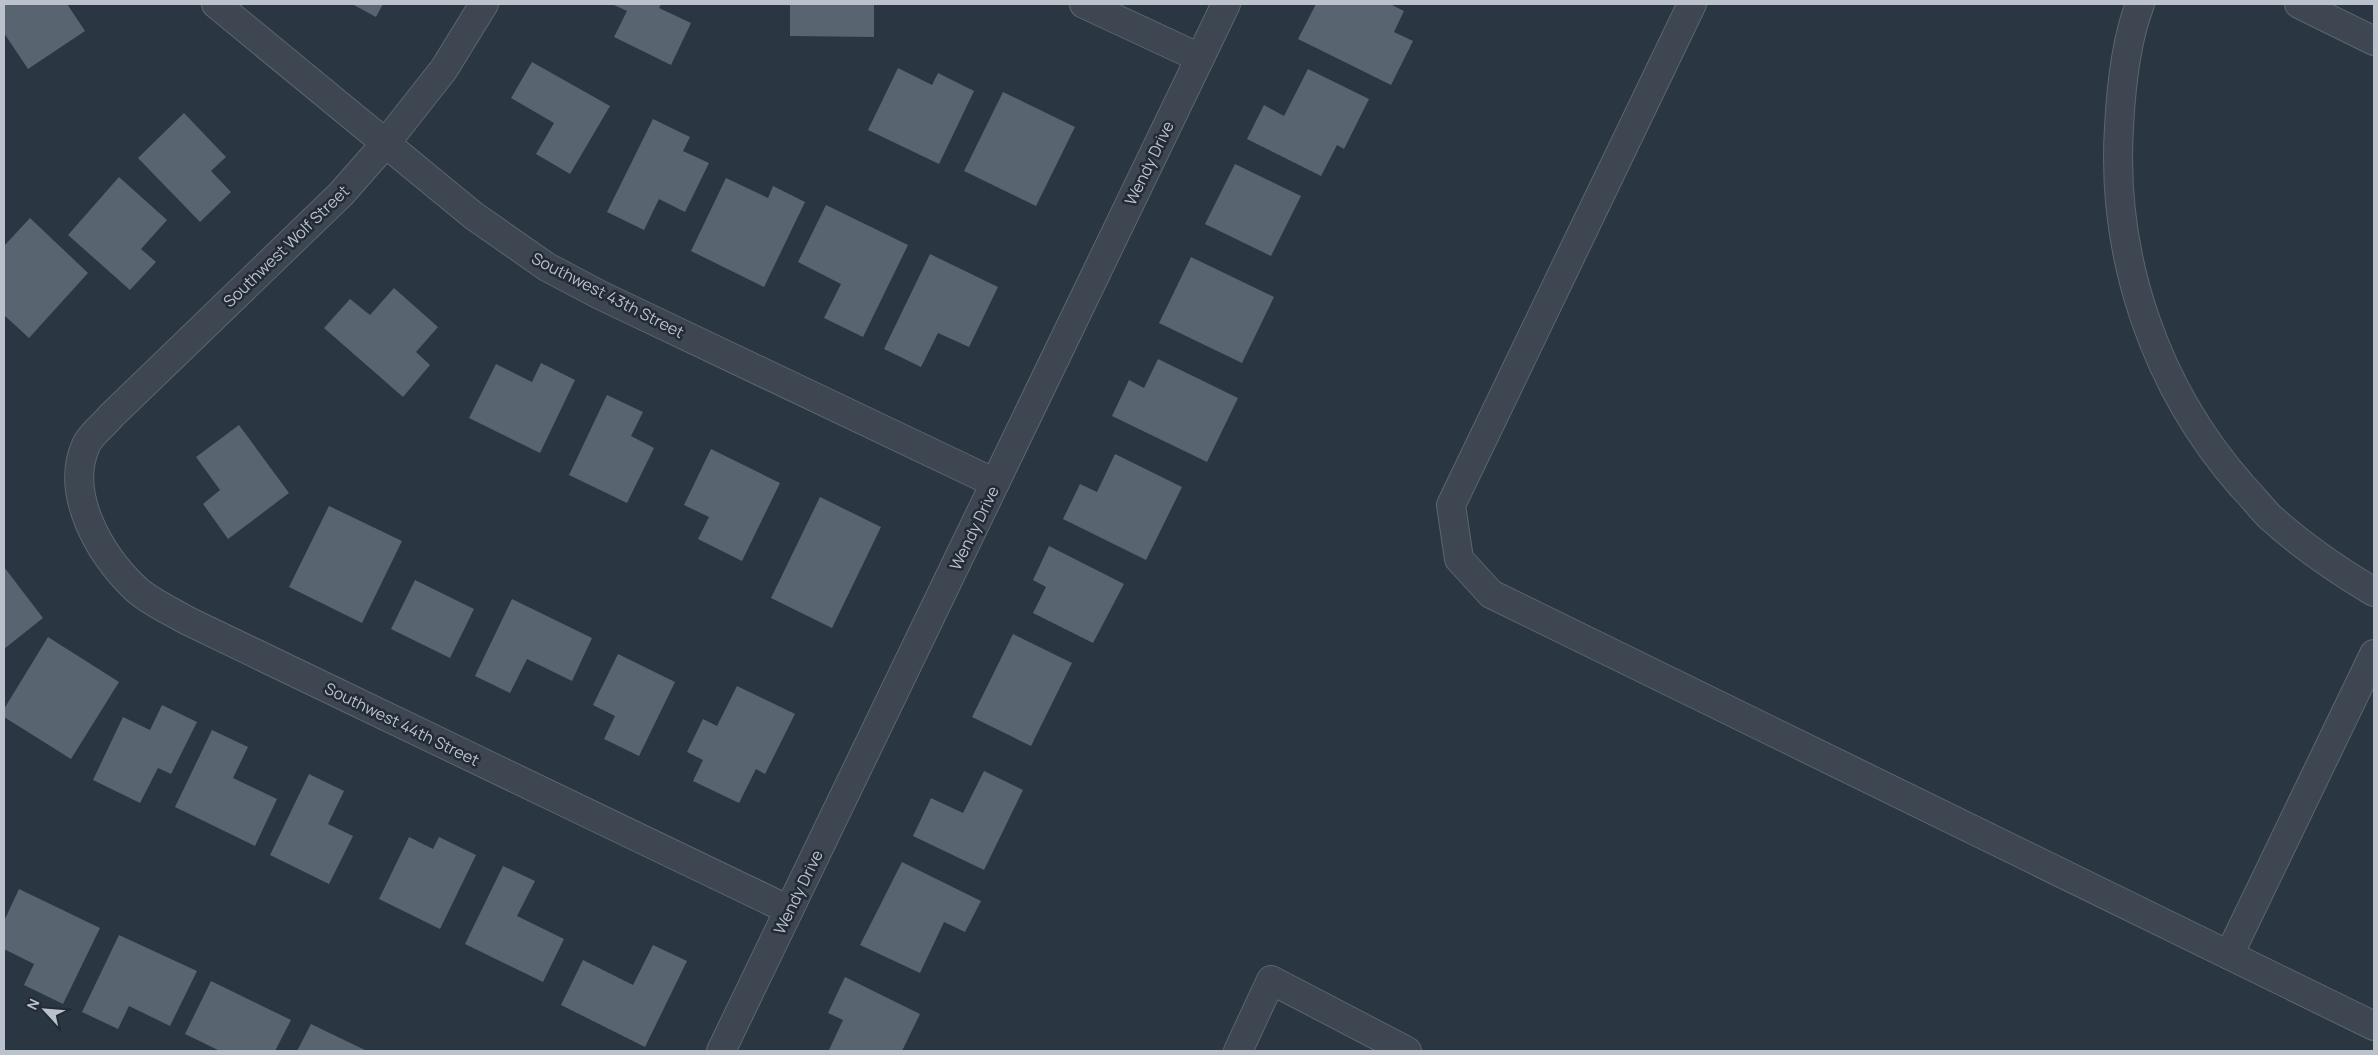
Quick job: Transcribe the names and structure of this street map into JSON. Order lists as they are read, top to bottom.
{
  "streets": {
    "street": [
      "Wendy Drive",
      "Southwest Wolf Street",
      "Southwest 43th Street",
      "Southwest 44th Street"
    ]
  },
  "crossings": [
    ["Wendy Drive", "Southwest 43th Street"],
    ["Wendy Drive", "Southwest 44th Street"],
    ["Southwest Wolf Street", "Southwest 43th Street"],
    ["Southwest Wolf Street", "Southwest 44th Street"]
  ],
  "north": "top left"
}
